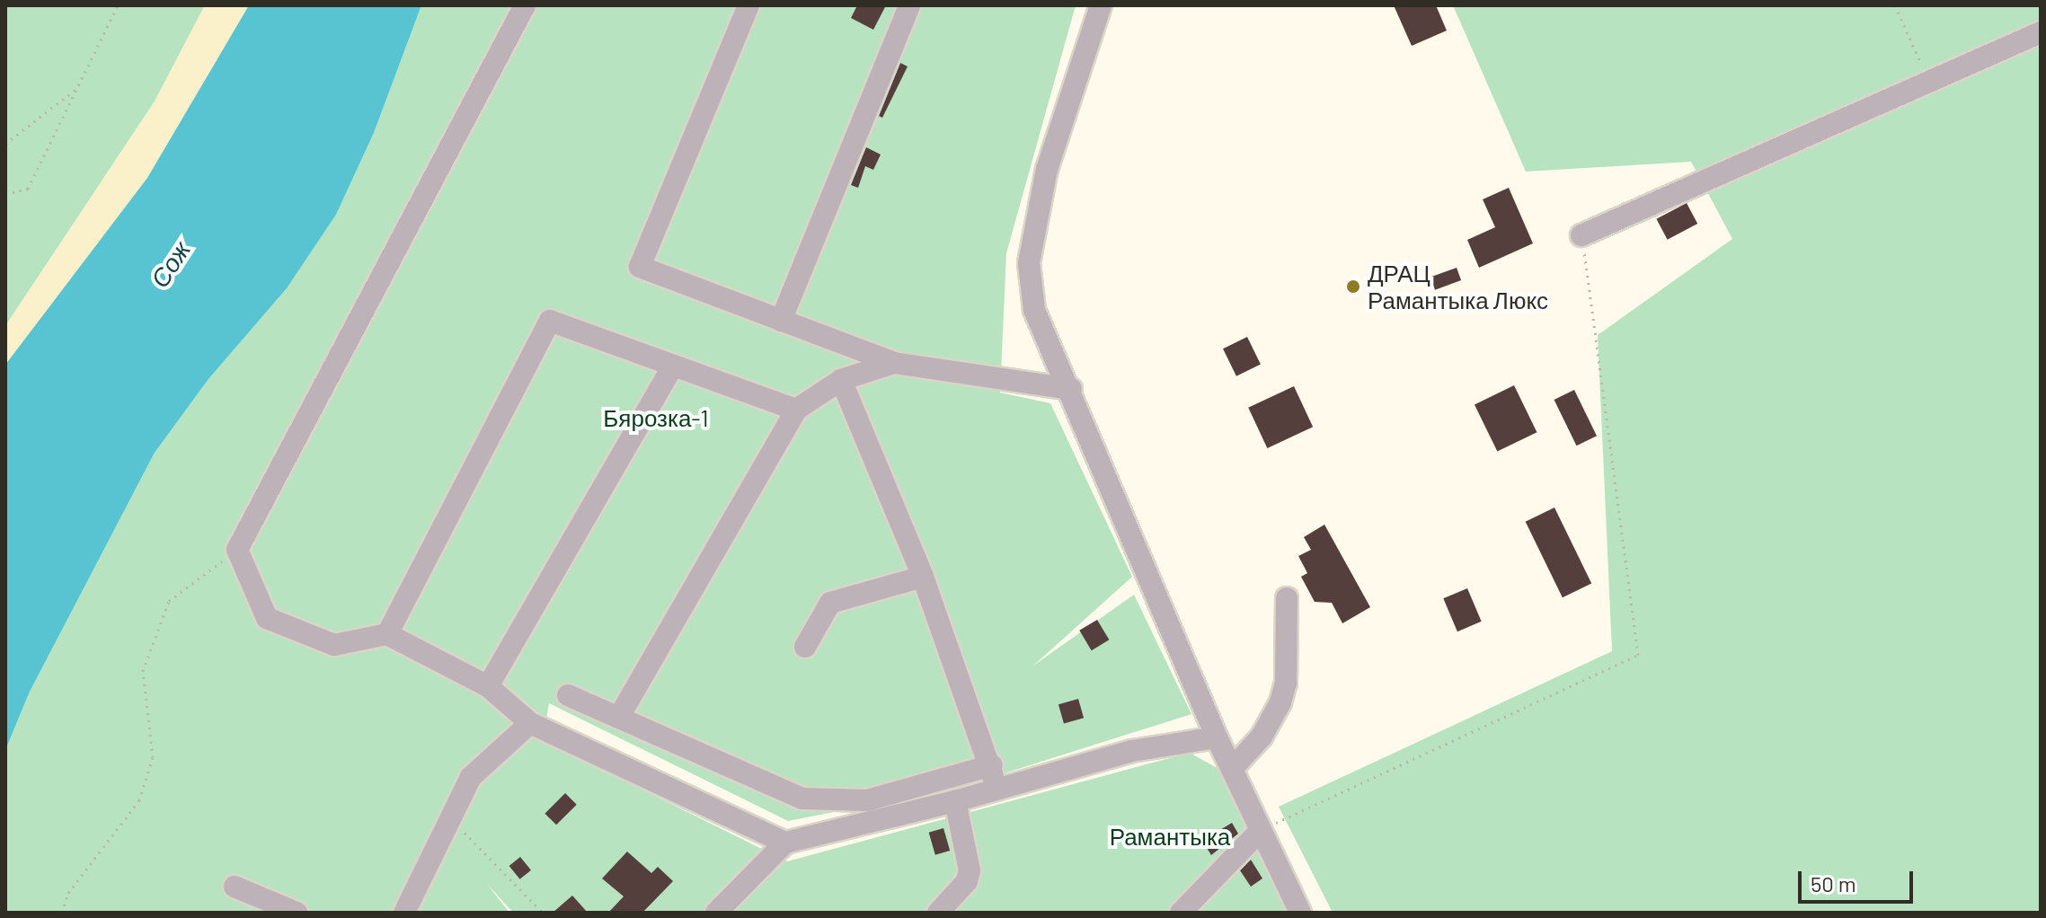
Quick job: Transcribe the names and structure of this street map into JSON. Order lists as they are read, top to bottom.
{
  "water": ["Сож"],
  "parks": ["Бярозка-1", "Рамантыка"],
  "places": ["ДРАЦ Рамантыка Люкс"],
  "scale_bar": "50 m"
}
